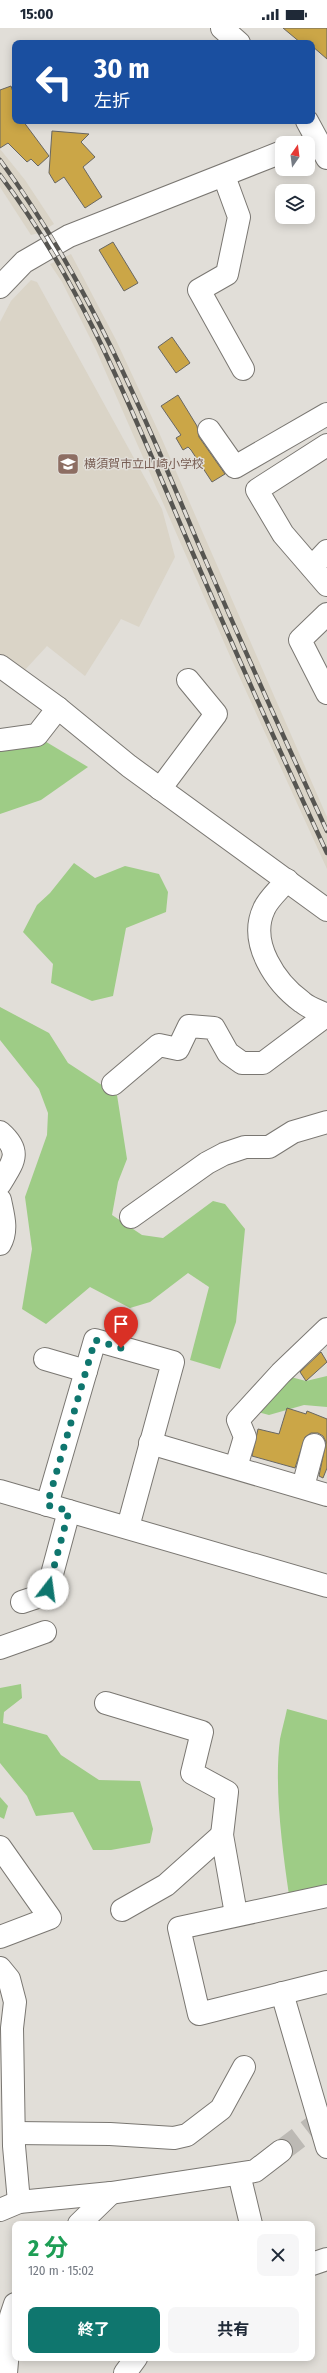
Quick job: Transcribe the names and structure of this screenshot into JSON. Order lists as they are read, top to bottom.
{
  "places": {
    "school or university": ["横須賀市立山崎小学校"]
  },
  "north": "top",
  "page": {
    "status": "15:00",
    "turn": ["30 m", "左折"],
    "heading": ["2 分", "120 m · 15:02"],
    "buttons": ["終了", "共有"]
  }
}
